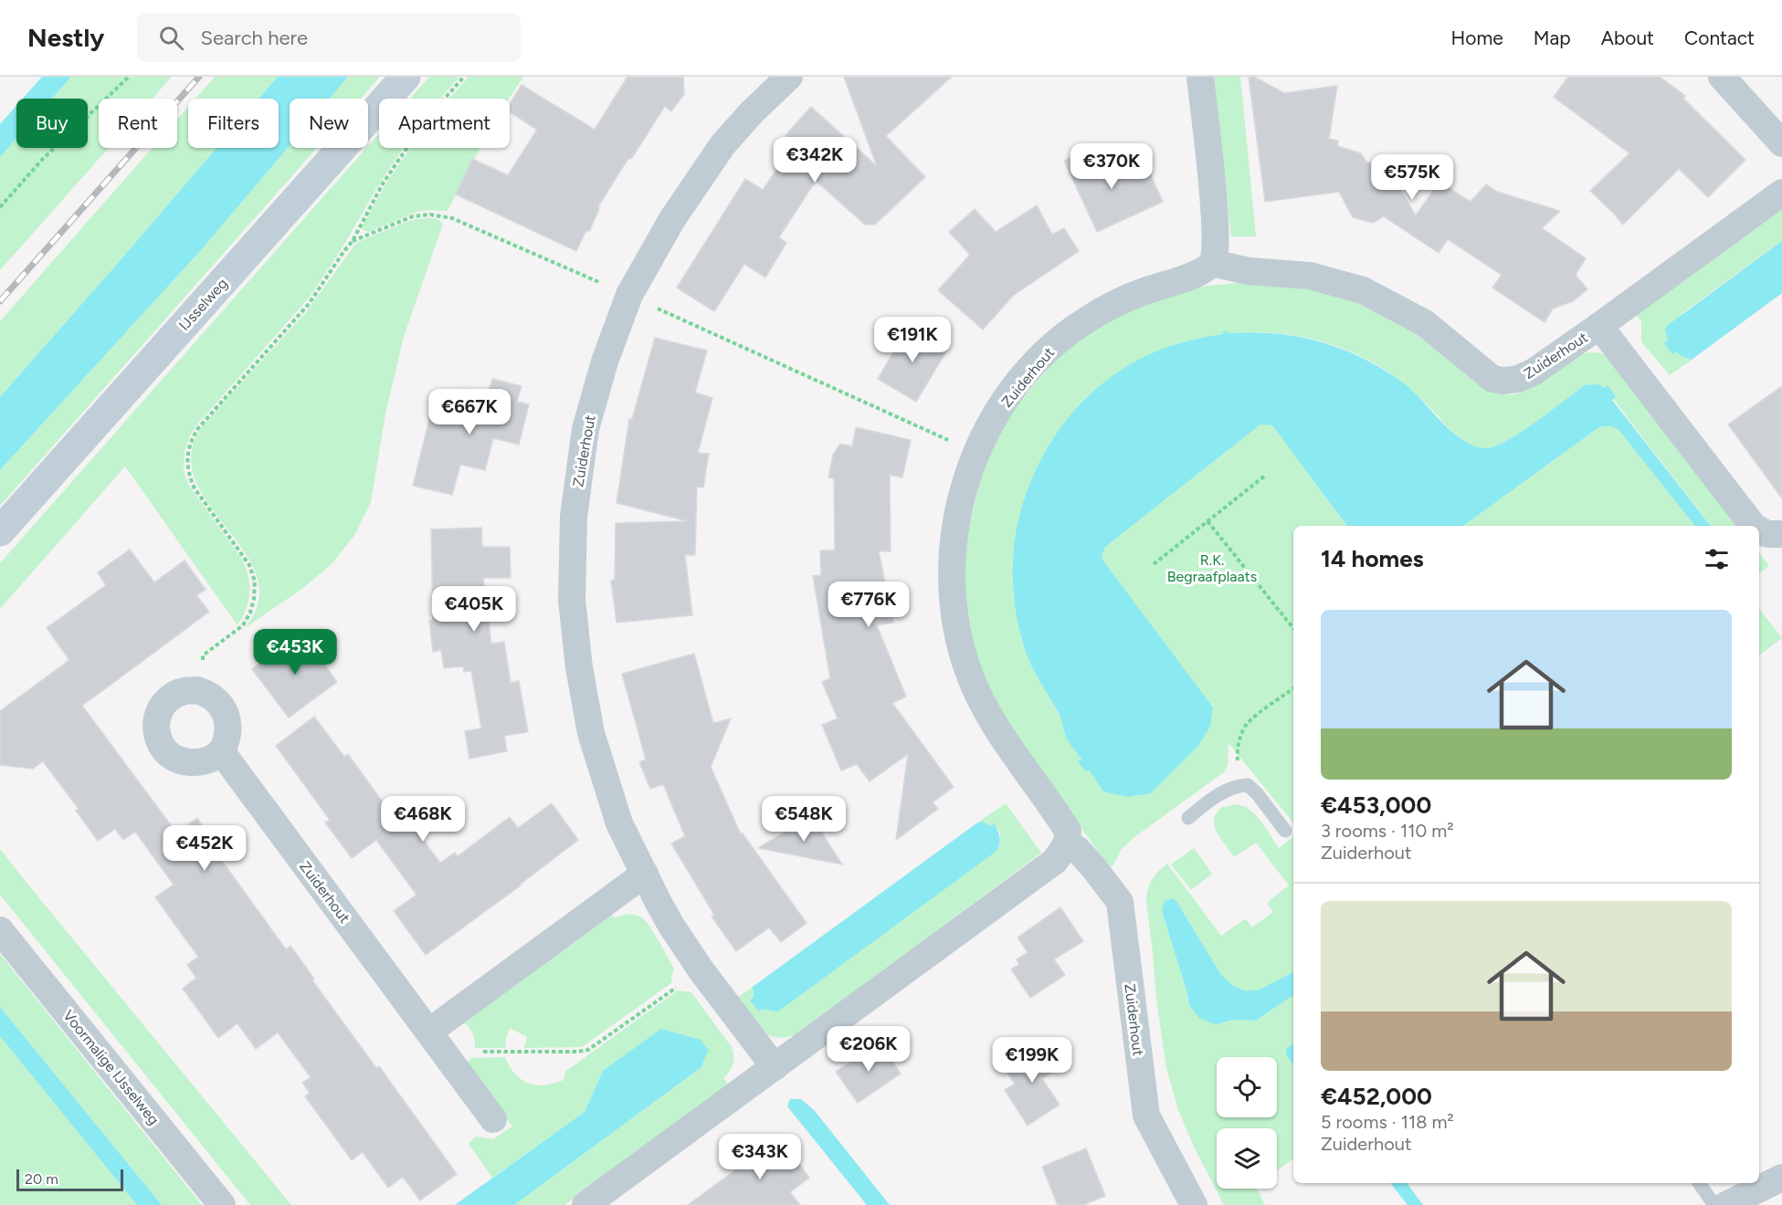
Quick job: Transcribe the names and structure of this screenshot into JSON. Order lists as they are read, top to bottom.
{
  "streets": {
    "street": ["IJsselweg", "Zuiderhout", "Voormalige IJsselweg"]
  },
  "parks": ["R.K. Begraafplaats"],
  "scale_bar": "20 m",
  "page": {
    "header": "Nestly",
    "search": "Search here",
    "nav": [
      "Home",
      "Map",
      "About",
      "Contact"
    ],
    "chip": [
      "Buy",
      "Rent",
      "Filters",
      "New",
      "Apartment"
    ],
    "price": [
      "€342K",
      "€370K",
      "€575K",
      "€191K",
      "€667K",
      "€776K",
      "€405K",
      "€453K",
      "€468K",
      "€548K",
      "€452K",
      "€206K",
      "€199K",
      "€343K"
    ],
    "heading": "14 homes",
    "list": [
      {
        "name": "€453,000",
        "note": "3 rooms · 110 m² · Zuiderhout"
      },
      {
        "name": "€452,000",
        "note": "5 rooms · 118 m² · Zuiderhout"
      }
    ],
    "scale": "20 m"
  }
}
